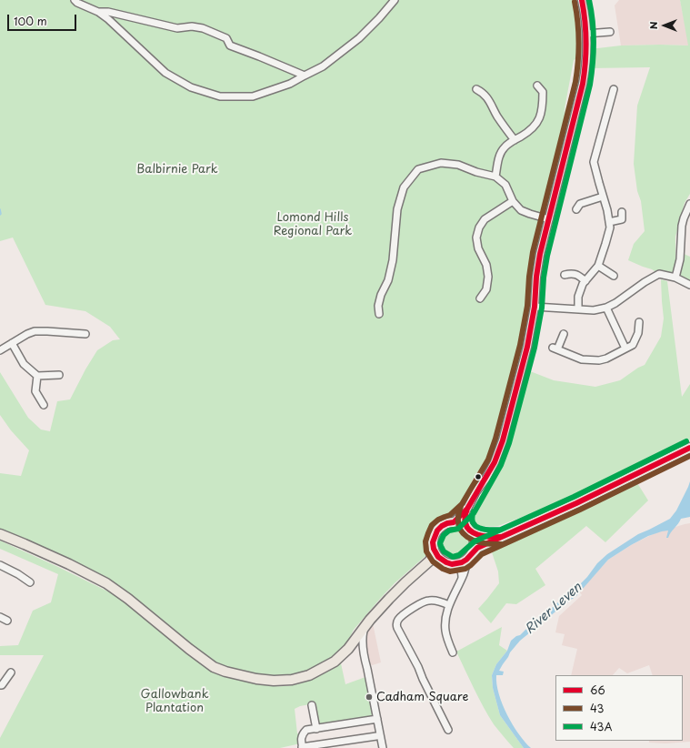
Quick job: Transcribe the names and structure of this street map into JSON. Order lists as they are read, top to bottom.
{
  "water": ["River Leven"],
  "parks": ["Balbirnie Park", "Lomond Hills Regional Park", "Gallowbank Plantation"],
  "places": ["Cadham Square"],
  "lines": ["transit line 66", "transit line 43A", "transit line 43"],
  "legend": ["66", "43", "43A"],
  "scale_bar": "100 m",
  "north": "left"
}
